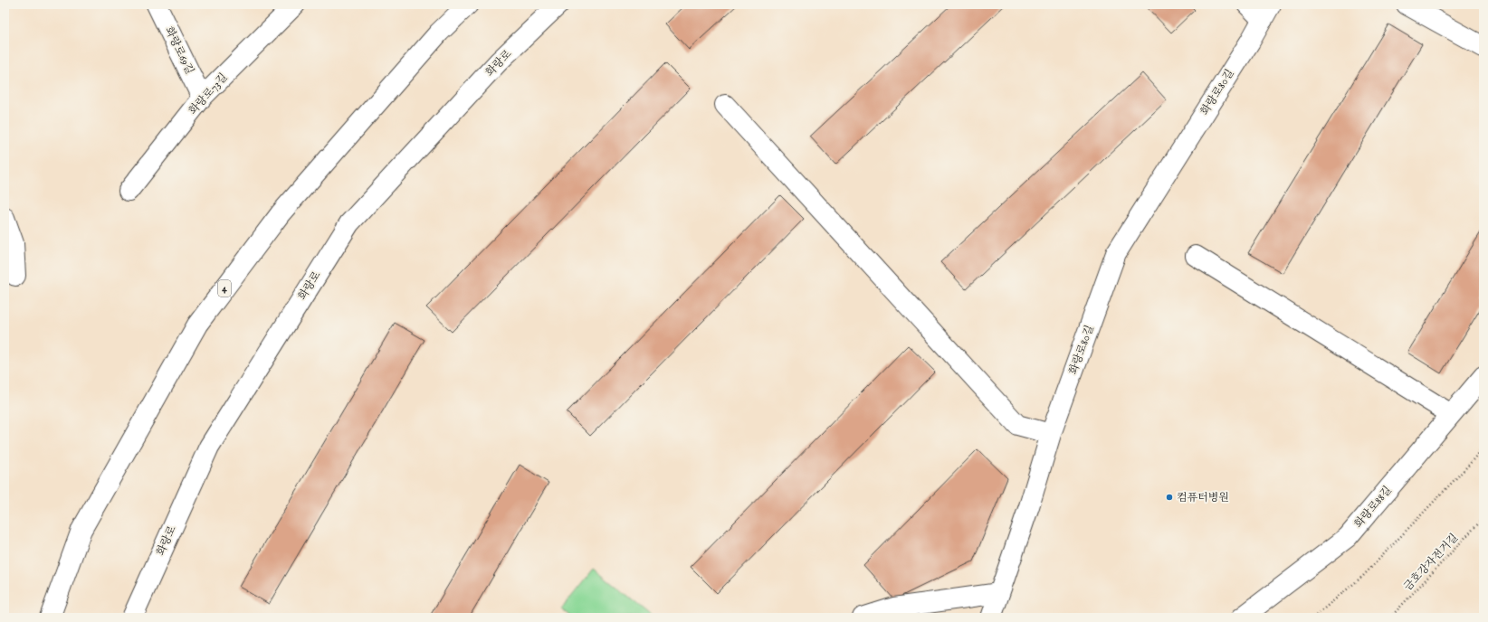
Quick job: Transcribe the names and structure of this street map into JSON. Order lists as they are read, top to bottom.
{
  "streets": {
    "street": [
      "화랑로69길",
      "화랑로",
      "화랑로80길",
      "화랑로73길",
      "4",
      "화랑로88길"
    ],
    "path": ["금호강자전거길"]
  },
  "crossings": [
    ["화랑로69길", "화랑로73길"]
  ],
  "places": ["컴퓨터병원"]
}
